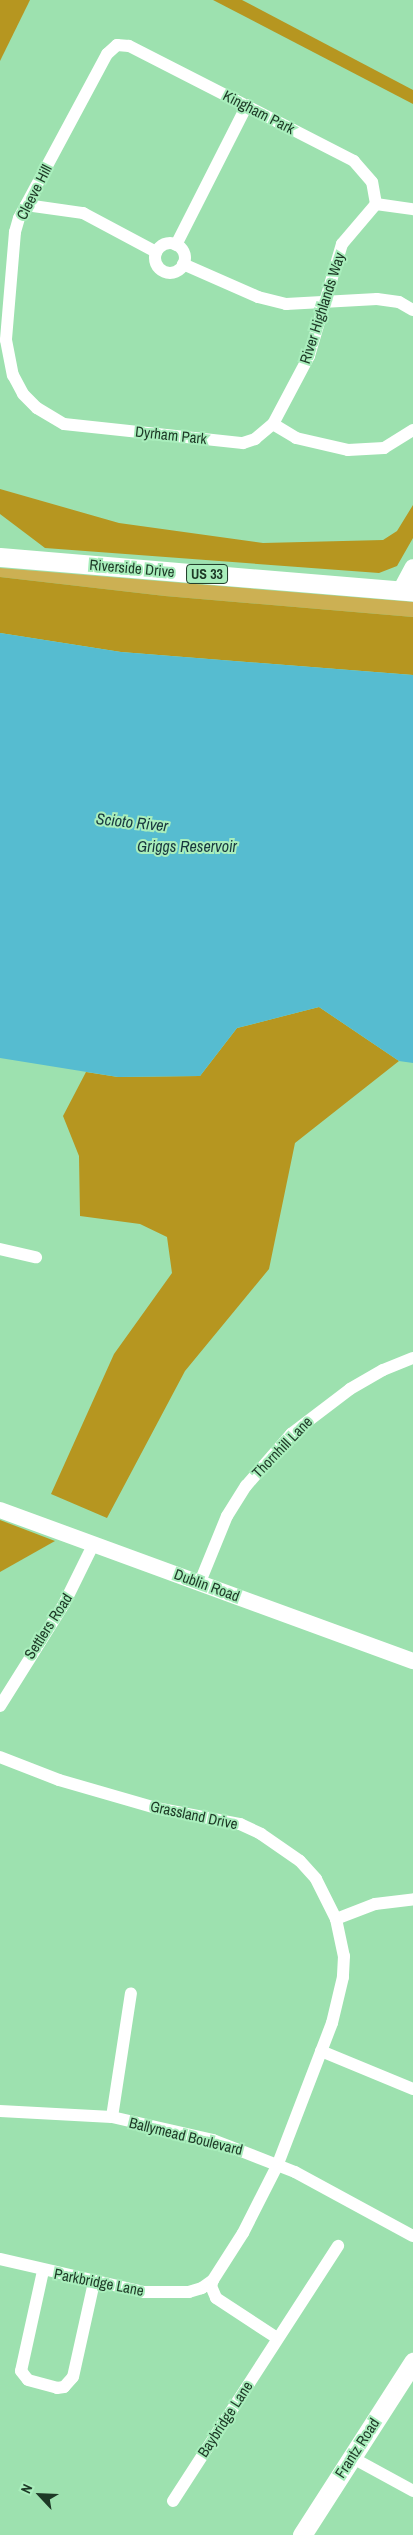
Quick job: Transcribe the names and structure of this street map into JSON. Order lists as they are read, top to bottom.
{
  "streets": {
    "main road": [
      "Riverside Drive",
      "US 33",
      "Dublin Road",
      "Frantz Road"
    ],
    "street": [
      "Kingham Park",
      "Cleeve Hill",
      "River Highlands Way",
      "Dyrham Park",
      "Thornhill Lane",
      "Settlers Road",
      "Grassland Drive",
      "Ballymead Boulevard",
      "Parkbridge Lane",
      "Baybridge Lane"
    ]
  },
  "crossings": [
    ["Kingham Park", "Cleeve Hill"],
    ["Kingham Park", "River Highlands Way"],
    ["Cleeve Hill", "Dyrham Park"],
    ["River Highlands Way", "Dyrham Park"],
    ["Thornhill Lane", "Dublin Road"],
    ["Dublin Road", "Settlers Road"],
    ["Grassland Drive", "Ballymead Boulevard"]
  ],
  "water": ["Scioto River", "Griggs Reservoir"],
  "north": "top left"
}
